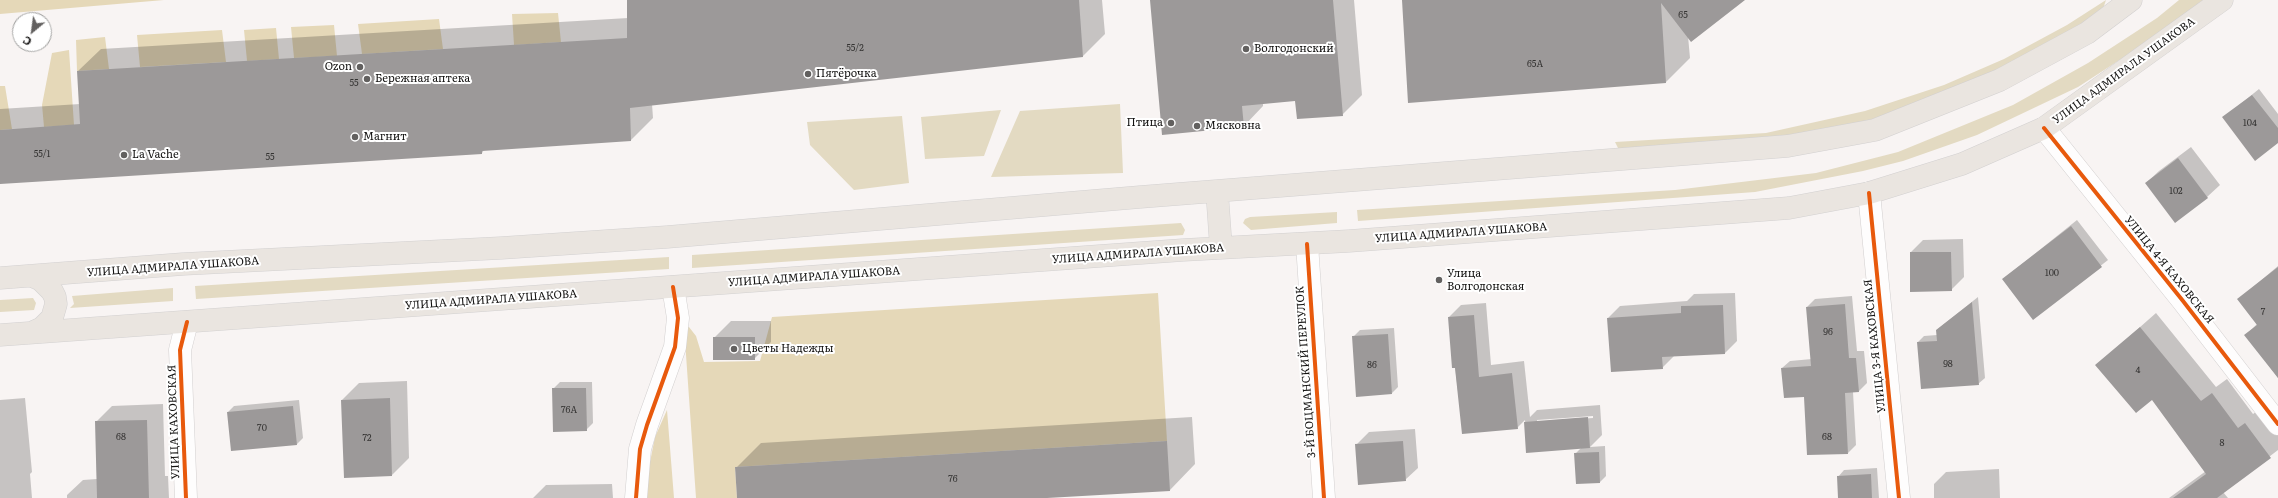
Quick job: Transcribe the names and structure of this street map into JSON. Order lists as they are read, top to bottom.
{
  "streets": {
    "main road": ["УЛИЦА АДМИРАЛА УШАКОВА"],
    "street": [
      "УЛИЦА 4-Я КАХОВСКАЯ",
      "УЛИЦА 3-Я КАХОВСКАЯ",
      "3-Й БОЦМАНСКИЙ ПЕРЕУЛОК",
      "УЛИЦА КАХОВСКАЯ"
    ]
  },
  "crossings": [
    ["УЛИЦА АДМИРАЛА УШАКОВА", "УЛИЦА 4-Я КАХОВСКАЯ"],
    ["УЛИЦА АДМИРАЛА УШАКОВА", "УЛИЦА 3-Я КАХОВСКАЯ"],
    ["УЛИЦА АДМИРАЛА УШАКОВА", "3-Й БОЦМАНСКИЙ ПЕРЕУЛОК"],
    ["УЛИЦА АДМИРАЛА УШАКОВА", "УЛИЦА КАХОВСКАЯ"]
  ],
  "places": [
    "Волгодонский",
    "Ozon",
    "Пятёрочка",
    "Бережная аптека",
    "Птица",
    "Мясковна",
    "Магнит",
    "La Vache",
    "Улица Волгодонская",
    "Цветы Надежды"
  ],
  "house_numbers": [
    "65",
    "55/2",
    "65А",
    "55",
    "104",
    "55/1",
    "55",
    "102",
    "100",
    "7",
    "96",
    "98",
    "86",
    "4",
    "76А",
    "70",
    "68",
    "68",
    "72",
    "8",
    "76"
  ],
  "north": "bottom left"
}
